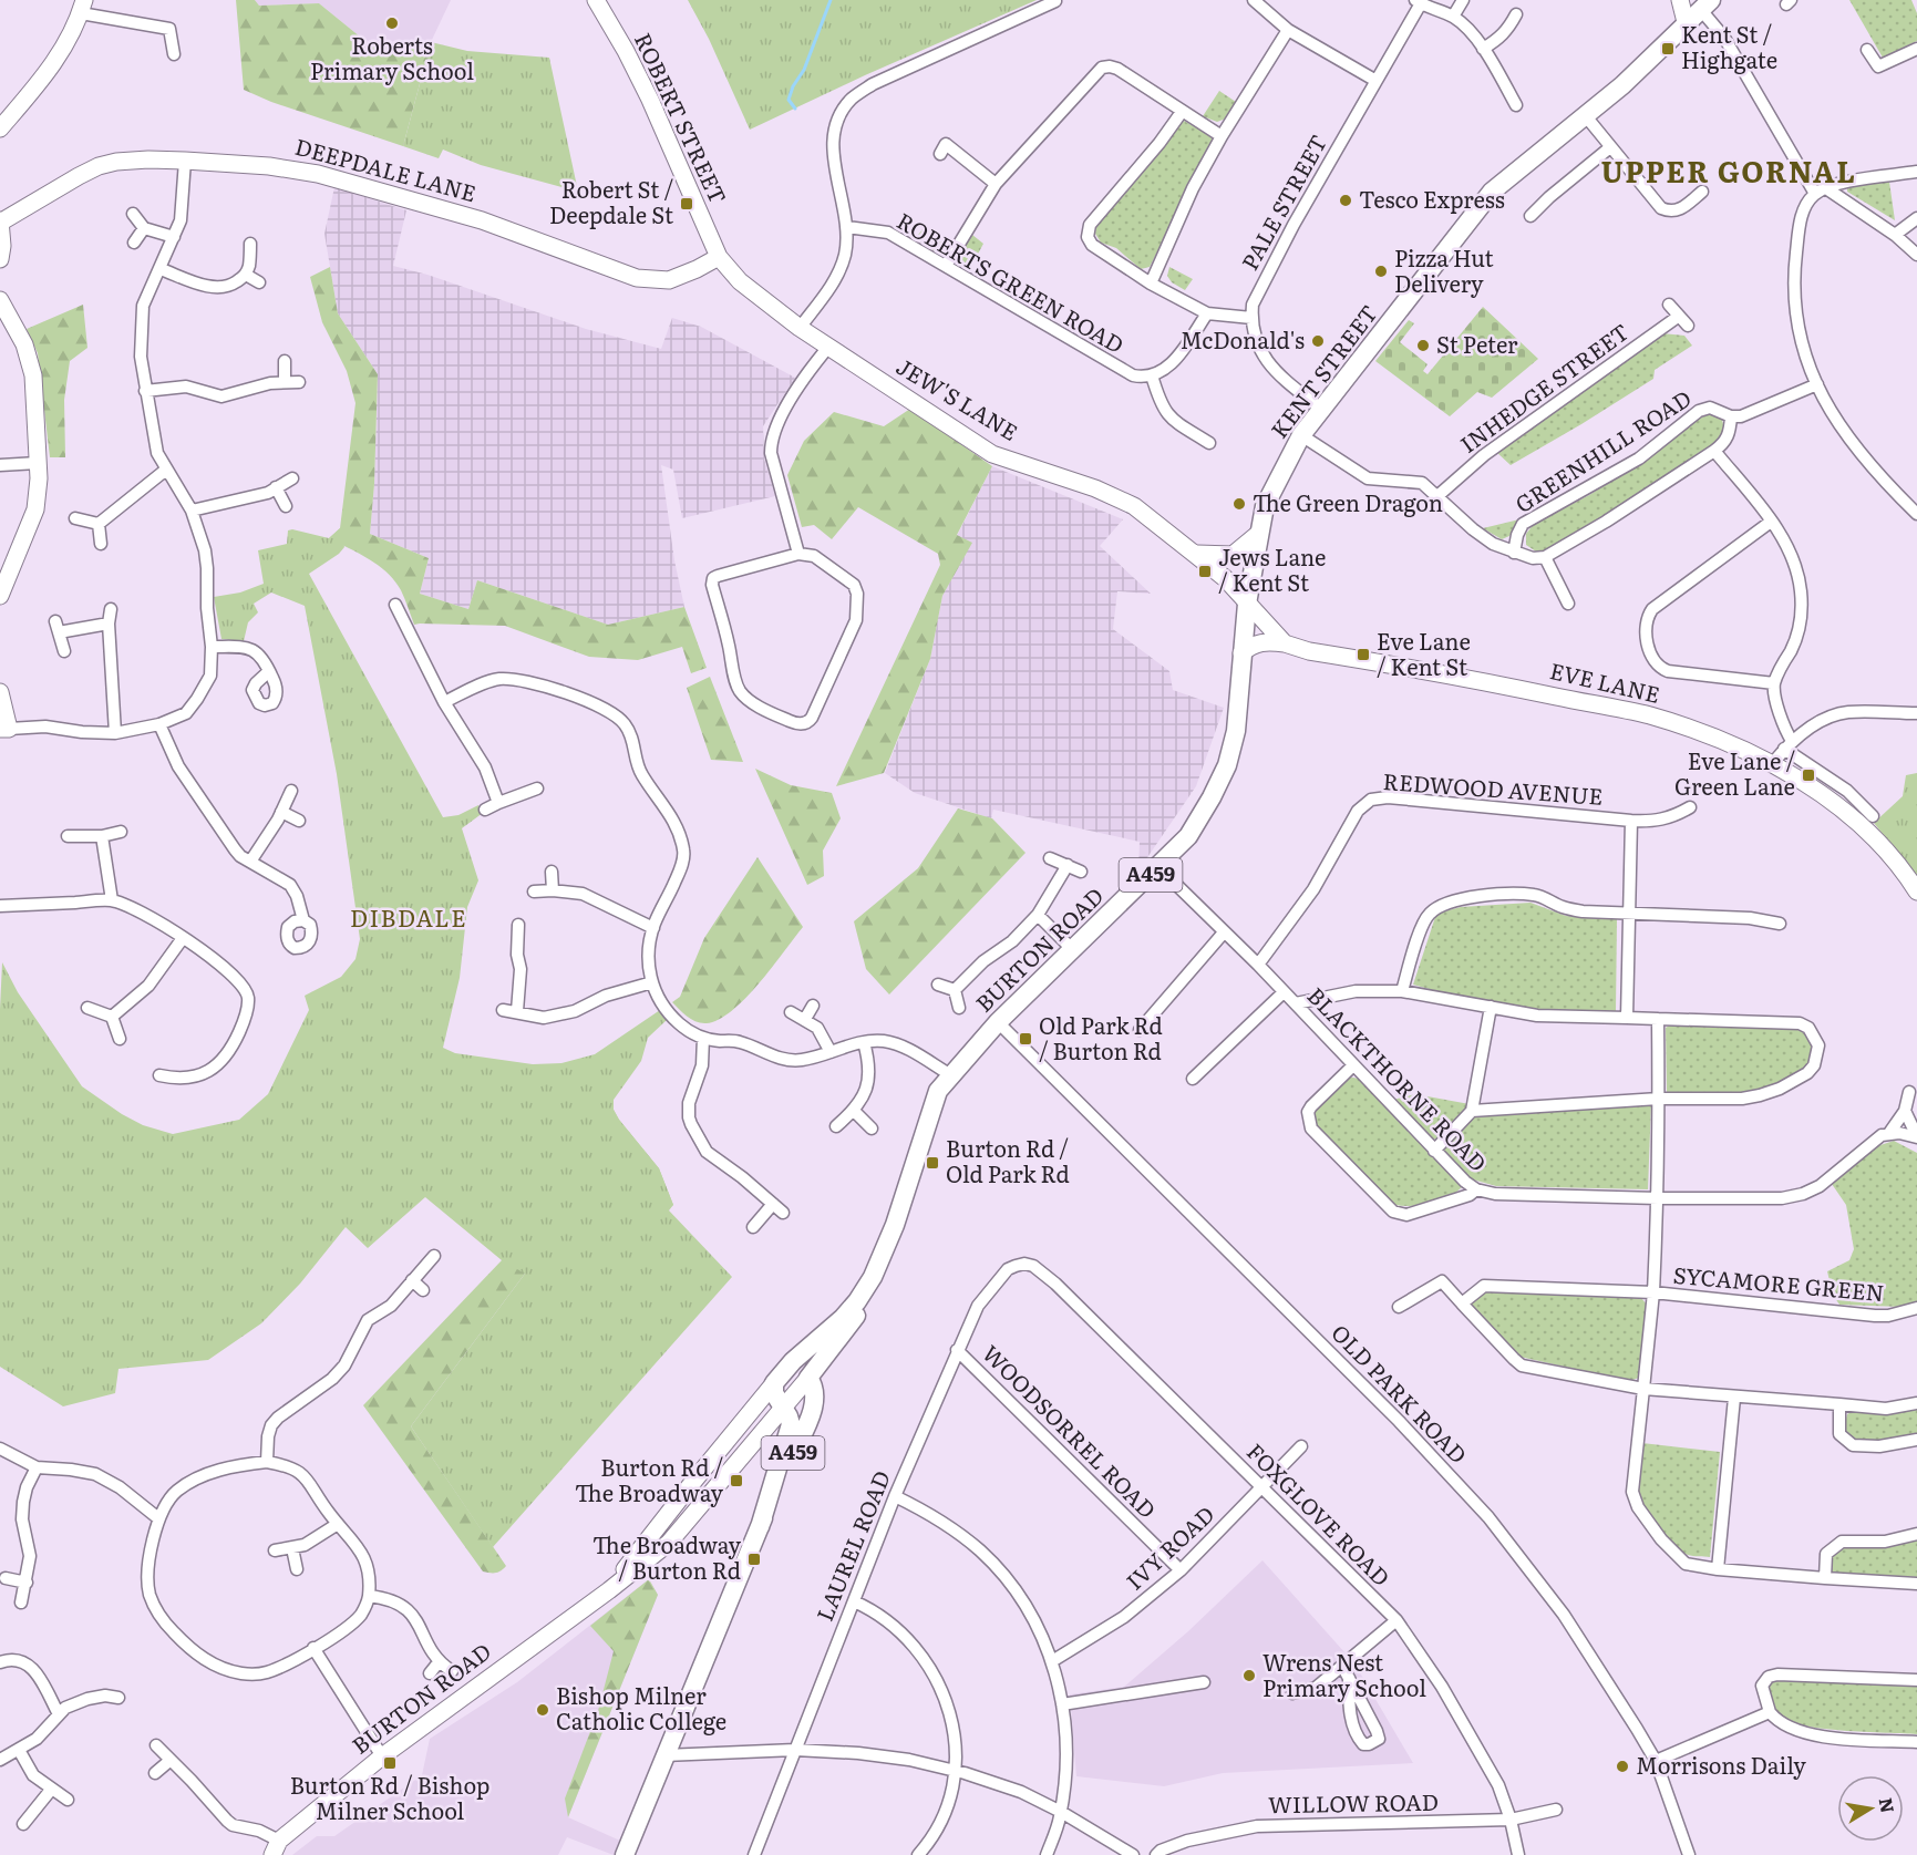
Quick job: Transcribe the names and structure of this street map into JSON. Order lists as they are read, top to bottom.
{
  "streets": {
    "main road": ["KENT STREET", "A459", "BURTON ROAD"],
    "street": [
      "ROBERT STREET",
      "DEEPDALE LANE",
      "PALE STREET",
      "ROBERTS GREEN ROAD",
      "INHEDGE STREET",
      "JEW'S LANE",
      "GREENHILL ROAD",
      "EVE LANE",
      "REDWOOD AVENUE",
      "BLACKTHORNE ROAD",
      "SYCAMORE GREEN",
      "OLD PARK ROAD",
      "WOODSORREL ROAD",
      "FOXGLOVE ROAD",
      "LAUREL ROAD",
      "IVY ROAD",
      "WILLOW ROAD"
    ]
  },
  "crossings": [
    ["ROBERT STREET", "DEEPDALE LANE"],
    ["ROBERT STREET", "JEW'S LANE"],
    ["DEEPDALE LANE", "JEW'S LANE"],
    ["KENT STREET", "JEW'S LANE"],
    ["KENT STREET", "BURTON ROAD"],
    ["JEW'S LANE", "BURTON ROAD"],
    ["REDWOOD AVENUE", "BLACKTHORNE ROAD"],
    ["A459", "BURTON ROAD"],
    ["BURTON ROAD", "BLACKTHORNE ROAD"],
    ["BURTON ROAD", "OLD PARK ROAD"],
    ["BLACKTHORNE ROAD", "SYCAMORE GREEN"],
    ["WOODSORREL ROAD", "LAUREL ROAD"],
    ["WOODSORREL ROAD", "IVY ROAD"],
    ["FOXGLOVE ROAD", "LAUREL ROAD"],
    ["FOXGLOVE ROAD", "IVY ROAD"],
    ["FOXGLOVE ROAD", "WILLOW ROAD"]
  ],
  "districts": ["UPPER GORNAL", "DIBDALE"],
  "places": {
    "other": [
      "Roberts Primary School",
      "Tesco Express",
      "Pizza Hut Delivery",
      "McDonald's",
      "St Peter",
      "The Green Dragon",
      "Wrens Nest Primary School",
      "Bishop Milner Catholic College",
      "Morrisons Daily"
    ],
    "transit": [
      "Kent St / Highgate",
      "Robert St / Deepdale St",
      "Jews Lane / Kent St",
      "Eve Lane / Kent St",
      "Eve Lane / Green Lane",
      "Old Park Rd / Burton Rd",
      "Burton Rd / Old Park Rd",
      "Burton Rd / The Broadway",
      "The Broadway / Burton Rd",
      "Burton Rd / Bishop Milner School"
    ]
  },
  "north": "right"
}
